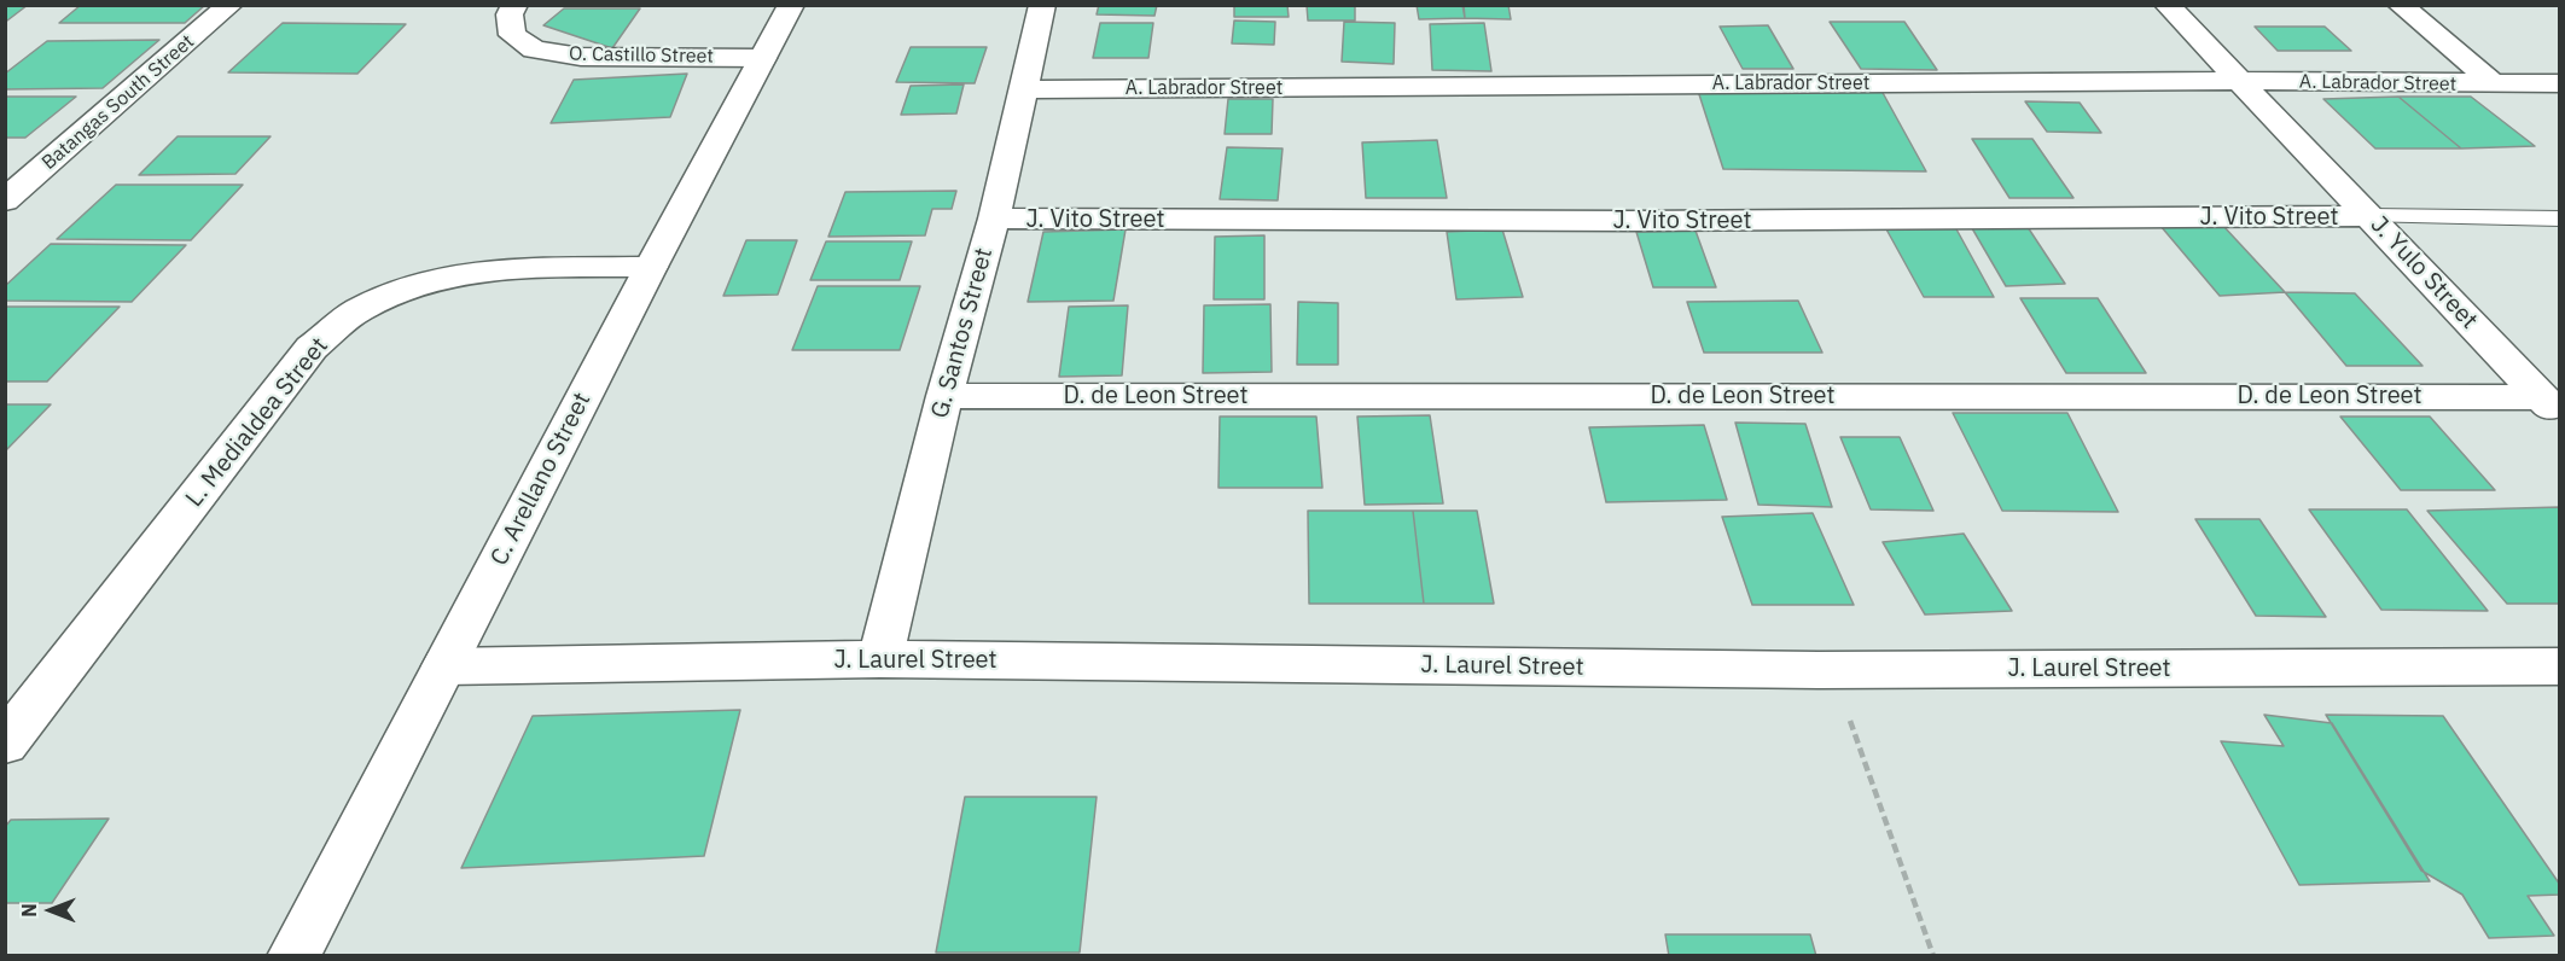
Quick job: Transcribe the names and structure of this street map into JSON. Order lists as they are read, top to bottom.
{
  "streets": {
    "street": [
      "O. Castillo Street",
      "A. Labrador Street",
      "Batangas South Street",
      "J. Vito Street",
      "J. Yulo Street",
      "G. Santos Street",
      "D. de Leon Street",
      "L. Medialdea Street",
      "C. Arellano Street",
      "J. Laurel Street"
    ]
  },
  "crossings": [
    ["O. Castillo Street", "C. Arellano Street"],
    ["A. Labrador Street", "J. Yulo Street"],
    ["A. Labrador Street", "G. Santos Street"],
    ["J. Vito Street", "J. Yulo Street"],
    ["J. Vito Street", "G. Santos Street"],
    ["J. Yulo Street", "D. de Leon Street"],
    ["G. Santos Street", "D. de Leon Street"],
    ["G. Santos Street", "J. Laurel Street"],
    ["L. Medialdea Street", "C. Arellano Street"],
    ["C. Arellano Street", "J. Laurel Street"]
  ],
  "north": "left"
}
